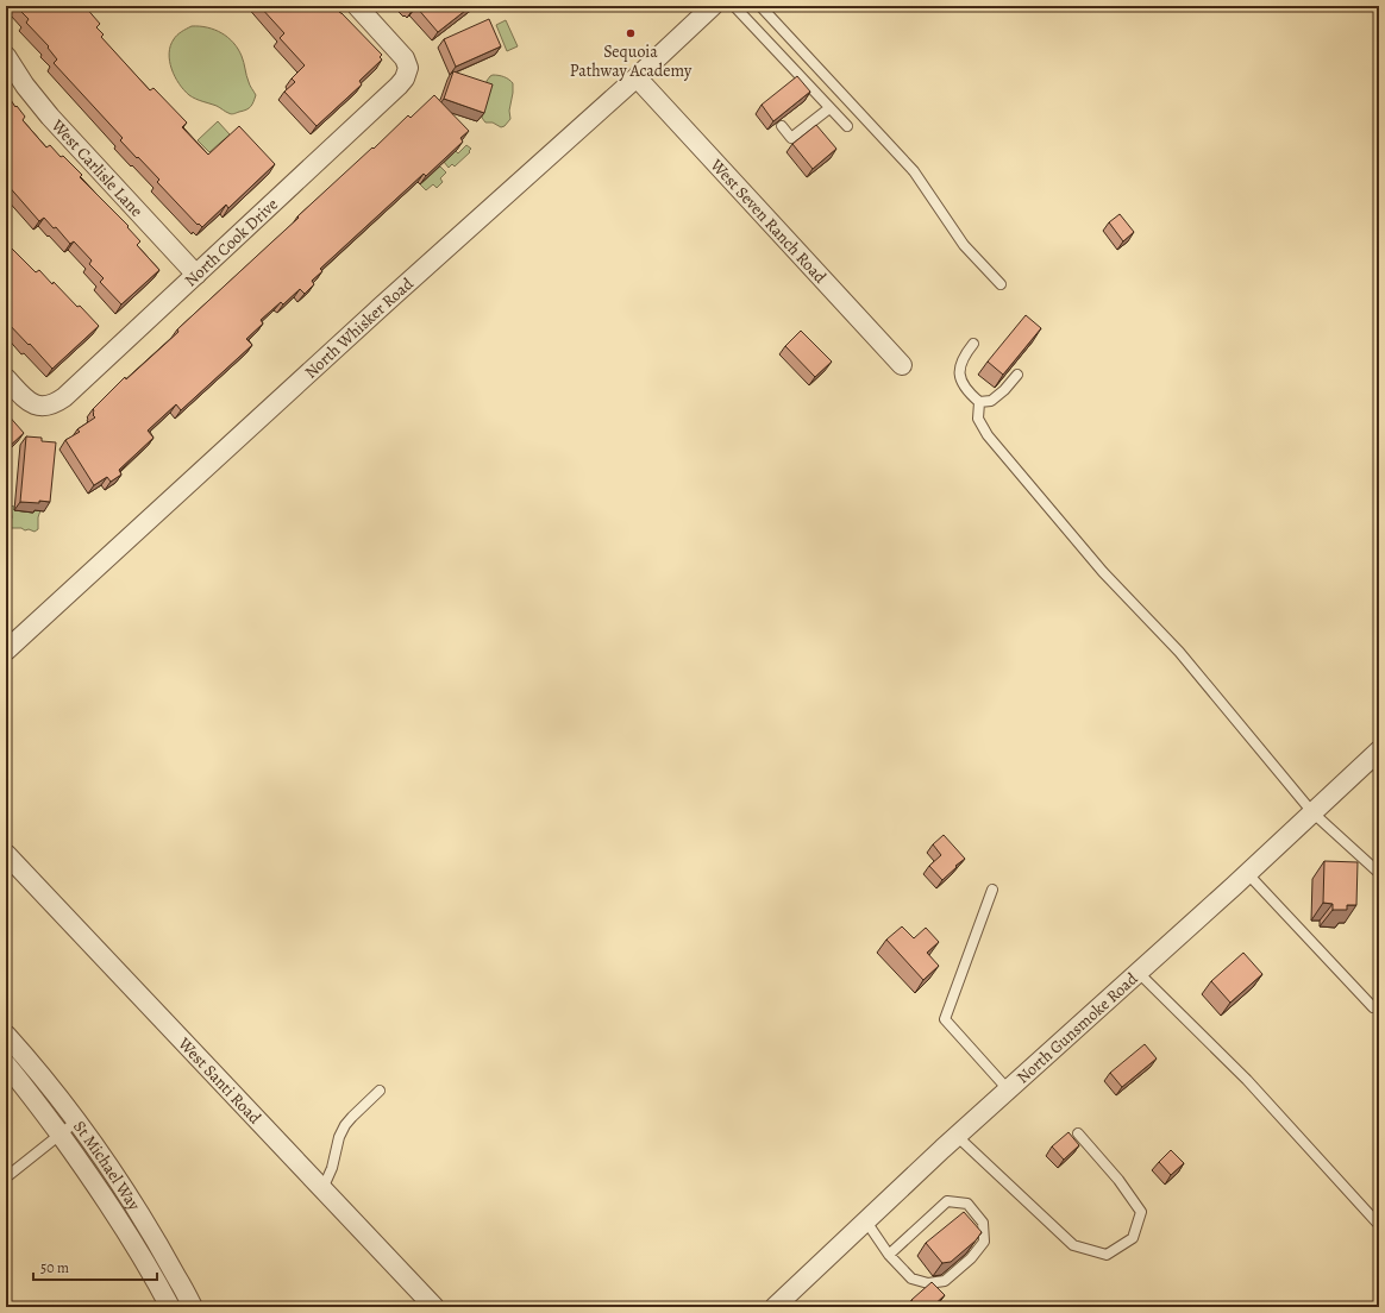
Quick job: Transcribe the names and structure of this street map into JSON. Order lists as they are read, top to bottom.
{
  "streets": {
    "street": [
      "West Carlisle Lane",
      "West Seven Ranch Road",
      "North Cook Drive",
      "North Whisker Road",
      "North Gunsmoke Road",
      "West Santi Road",
      "St Michael Way"
    ]
  },
  "crossings": [
    ["West Carlisle Lane", "North Cook Drive"],
    ["West Seven Ranch Road", "North Whisker Road"]
  ],
  "places": ["Sequoia Pathway Academy"],
  "scale_bar": "50 m"
}
